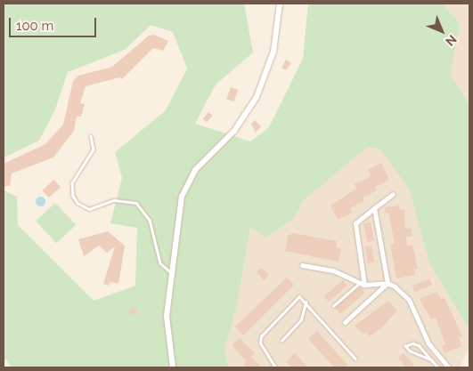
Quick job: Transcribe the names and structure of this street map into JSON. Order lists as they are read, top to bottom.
{
  "scale_bar": "100 m",
  "north": "bottom right"
}
